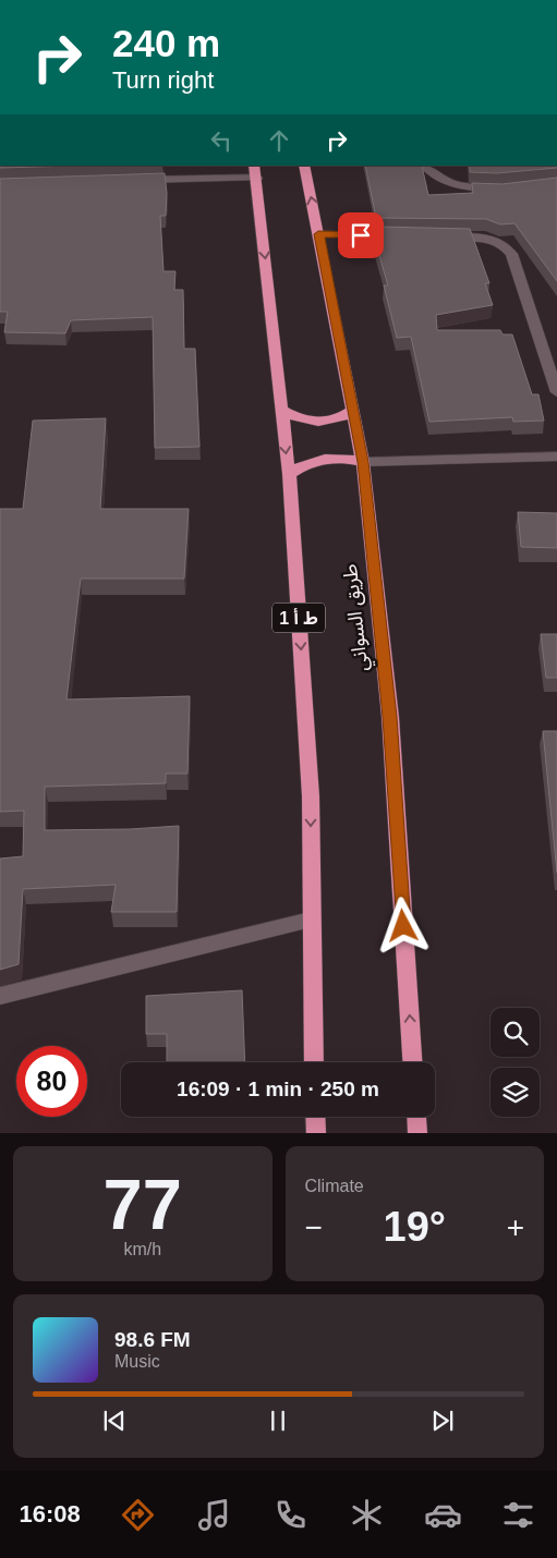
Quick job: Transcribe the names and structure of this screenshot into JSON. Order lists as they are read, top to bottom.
{
  "streets": {
    "highway": ["ط أ 1", "طريق السواني"]
  },
  "page": {
    "turn": ["240 m", "Turn right"],
    "limit": "80",
    "trip": "16:09 · 1 min · 250 m",
    "tile": [
      ["77", "km/h"],
      "Climate"
    ],
    "heat": ["−", "19°", "+"],
    "song": ["98.6 FM", "Music"],
    "tabs": "16:08"
  }
}
